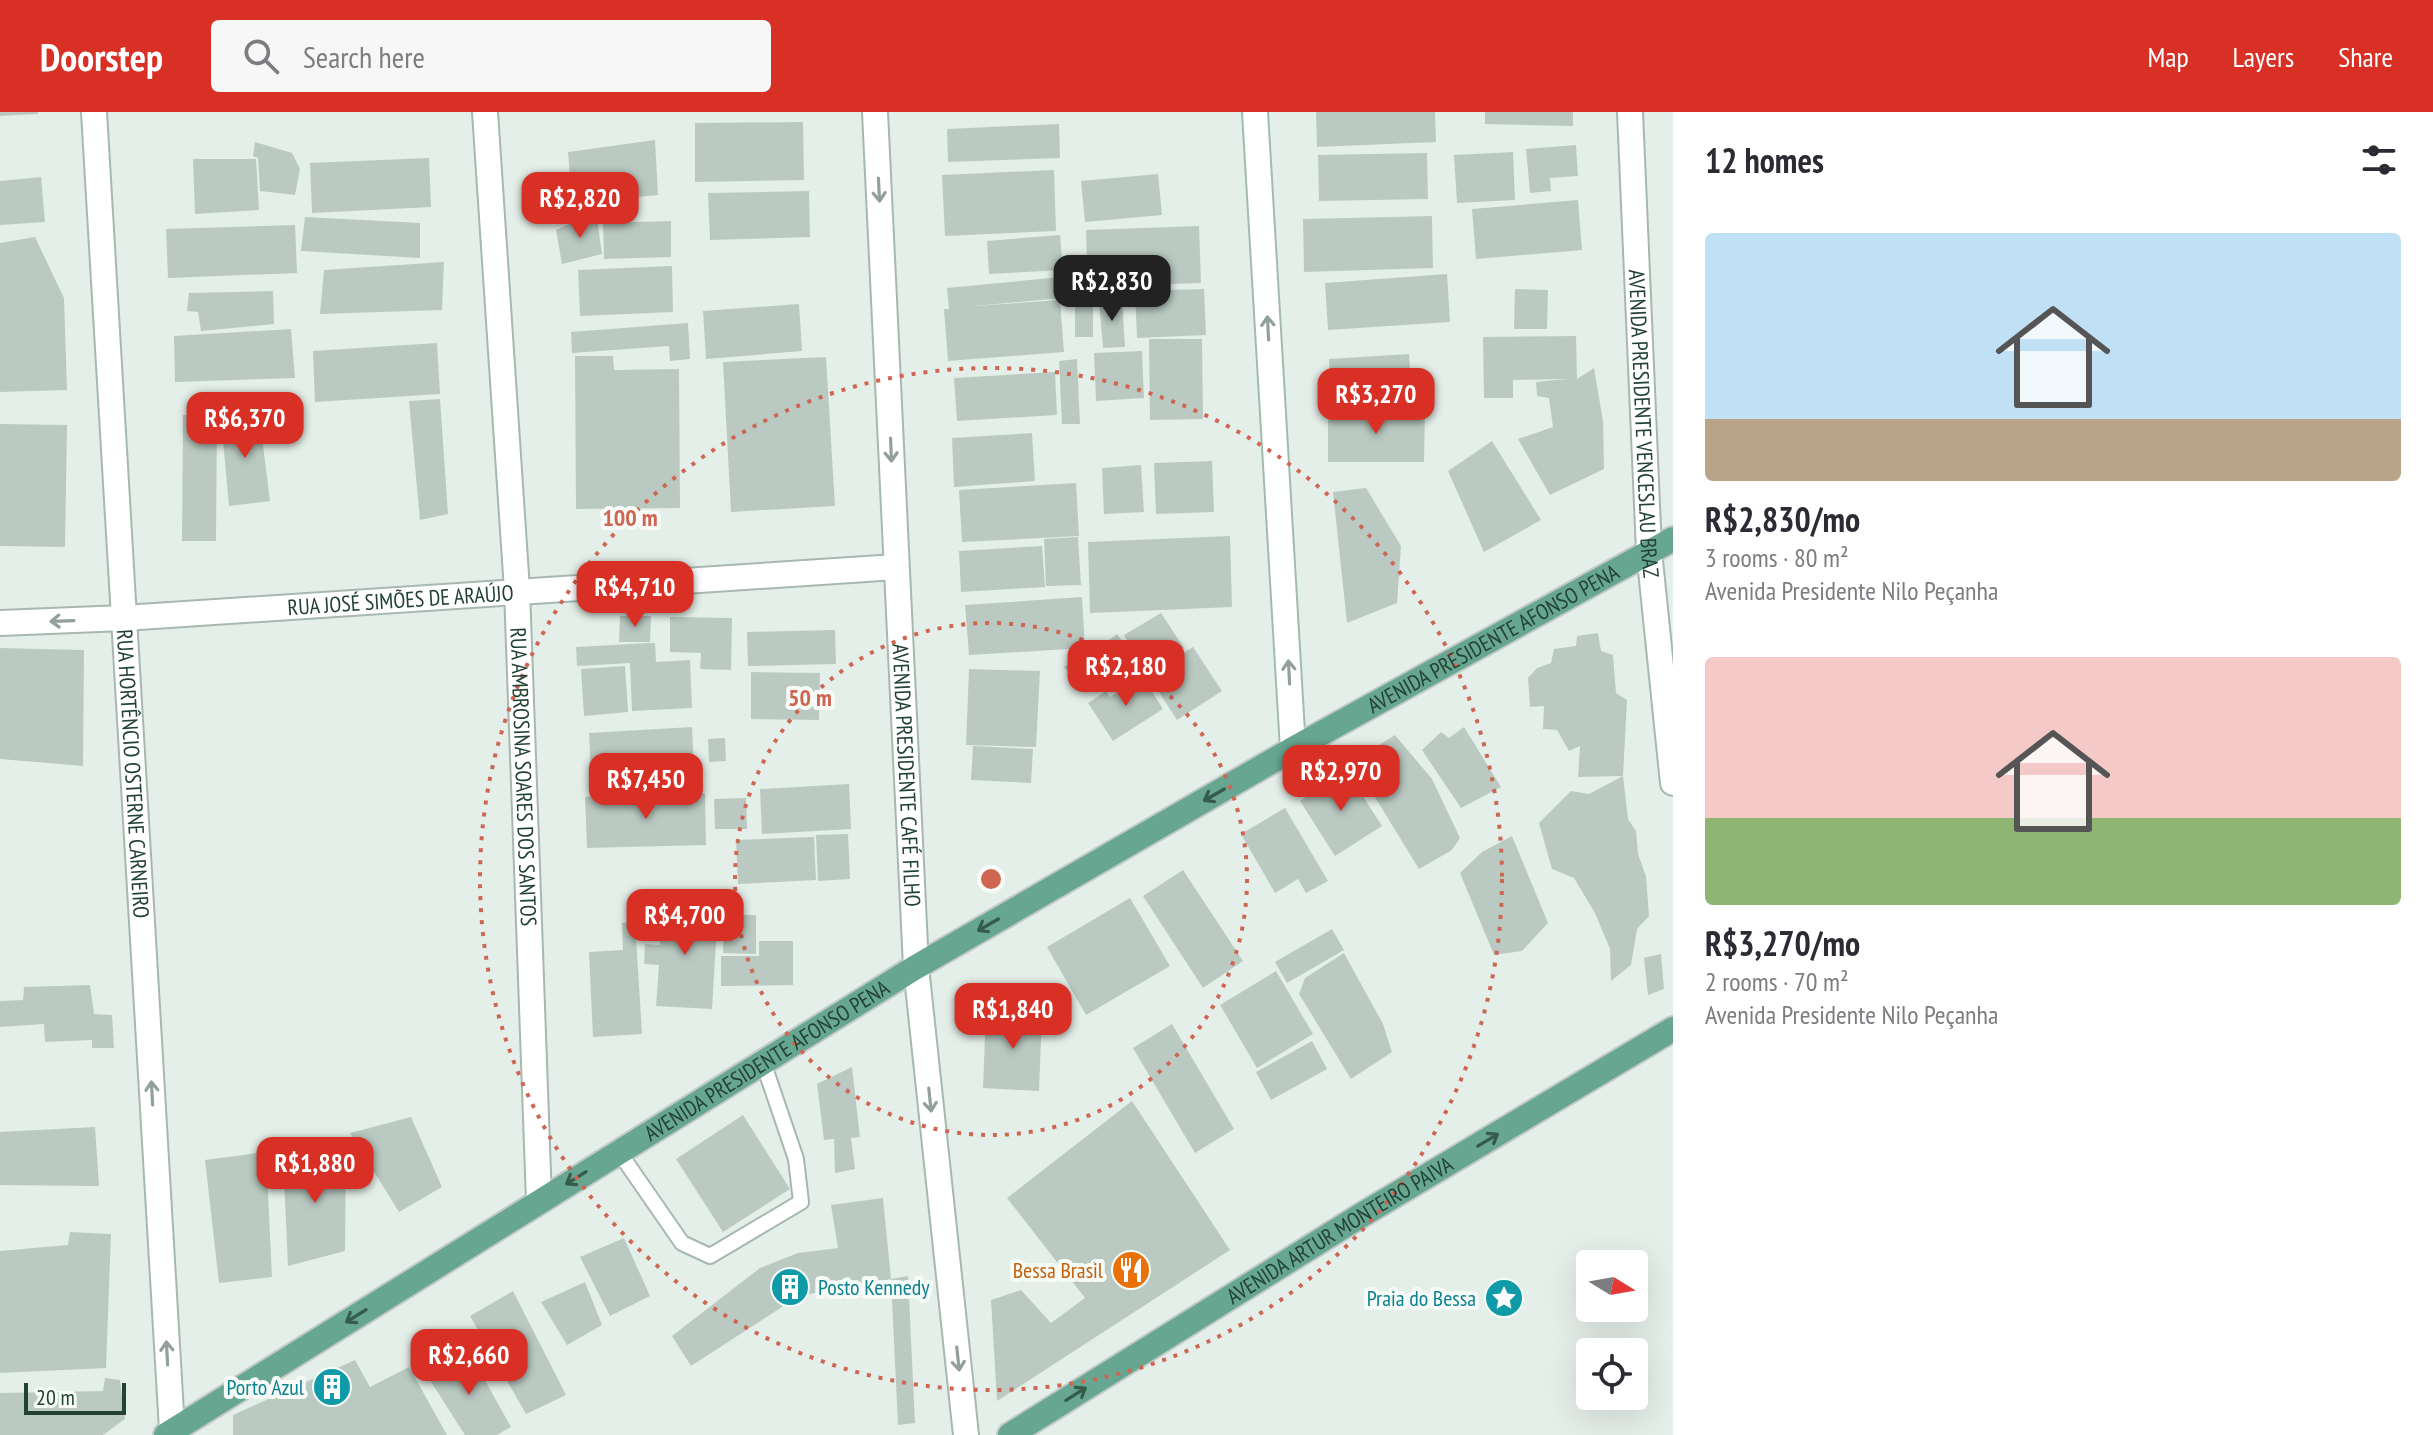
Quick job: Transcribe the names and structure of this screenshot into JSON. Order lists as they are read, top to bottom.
{
  "streets": {
    "main road": ["AVENIDA PRESIDENTE AFONSO PENA", "AVENIDA ARTUR MONTEIRO PAIVA"],
    "street": [
      "AVENIDA PRESIDENTE VENCESLAU BRAZ",
      "RUA JOSÉ SIMÕES DE ARAÚJO",
      "RUA HORTÊNCIO OSTERNE CARNEIRO",
      "AVENIDA PRESIDENTE CAFÉ FILHO",
      "RUA AMBROSINA SOARES DOS SANTOS"
    ]
  },
  "crossings": [
    ["AVENIDA PRESIDENTE VENCESLAU BRAZ", "AVENIDA PRESIDENTE AFONSO PENA"],
    ["RUA JOSÉ SIMÕES DE ARAÚJO", "RUA HORTÊNCIO OSTERNE CARNEIRO"],
    ["RUA JOSÉ SIMÕES DE ARAÚJO", "AVENIDA PRESIDENTE CAFÉ FILHO"],
    ["RUA JOSÉ SIMÕES DE ARAÚJO", "RUA AMBROSINA SOARES DOS SANTOS"],
    ["AVENIDA PRESIDENTE AFONSO PENA", "RUA HORTÊNCIO OSTERNE CARNEIRO"],
    ["AVENIDA PRESIDENTE AFONSO PENA", "AVENIDA PRESIDENTE CAFÉ FILHO"],
    ["AVENIDA PRESIDENTE AFONSO PENA", "RUA AMBROSINA SOARES DOS SANTOS"]
  ],
  "one_way": [
    "AVENIDA PRESIDENTE AFONSO PENA",
    "RUA HORTÊNCIO OSTERNE CARNEIRO",
    "AVENIDA PRESIDENTE CAFÉ FILHO",
    "AVENIDA ARTUR MONTEIRO PAIVA"
  ],
  "places": {
    "restaurant": ["Bessa Brasil"],
    "building": ["Posto Kennedy", "Porto Azul"],
    "place": ["Praia do Bessa"]
  },
  "scale_bar": "20 m",
  "north": "right",
  "page": {
    "header": "Doorstep",
    "search": "Search here",
    "nav": ["Map", "Layers", "Share"],
    "heading": "12 homes",
    "price": [
      "R$2,820",
      "R$2,830",
      "R$3,270",
      "R$6,370",
      "R$4,710",
      "R$2,180",
      "R$2,970",
      "R$7,450",
      "R$4,700",
      "R$1,840",
      "R$1,880",
      "R$2,660"
    ],
    "list": [
      {
        "name": "R$2,830/mo",
        "note": "3 rooms · 80 m² · Avenida Presidente Nilo Peçanha"
      },
      {
        "name": "R$3,270/mo",
        "note": "2 rooms · 70 m² · Avenida Presidente Nilo Peçanha"
      }
    ],
    "scale": "20 m"
  },
  "rings": ["100 m", "50 m"]
}
